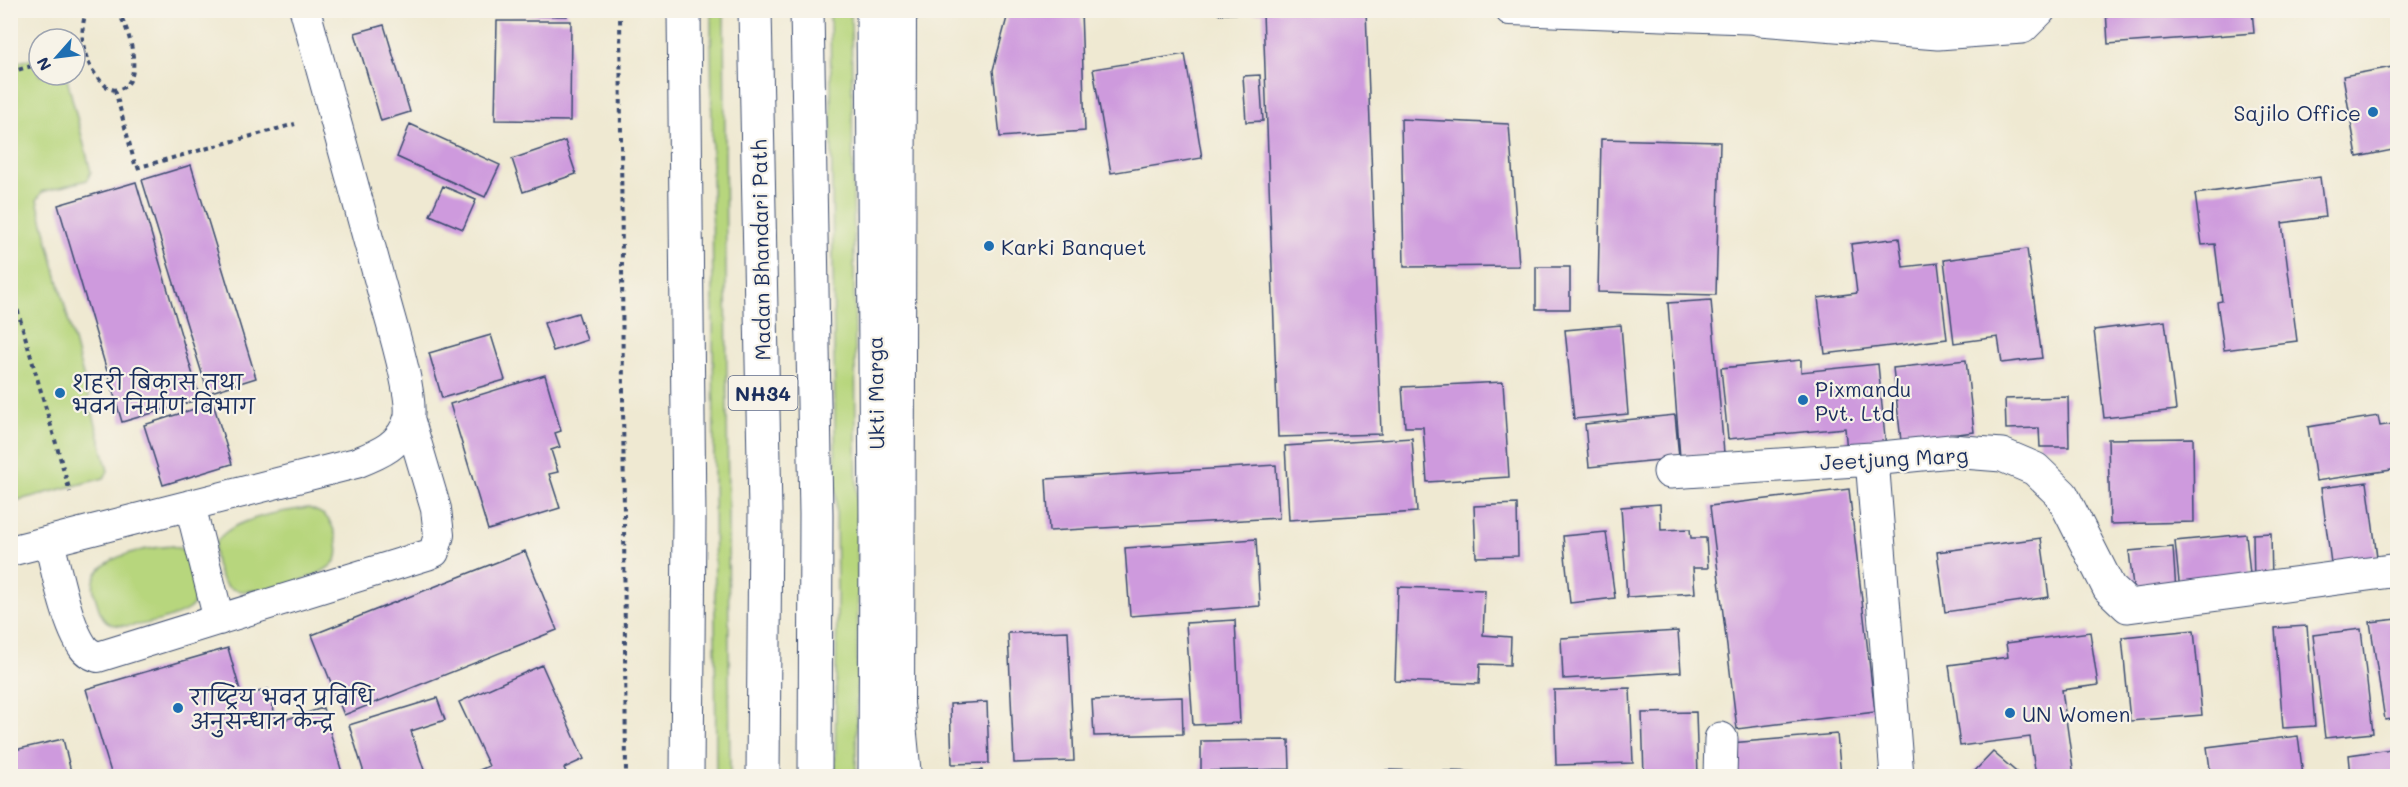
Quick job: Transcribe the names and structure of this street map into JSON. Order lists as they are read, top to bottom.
{
  "streets": {
    "main road": [
      "Madan Bhandari Path",
      "NH34",
      "Ukti Marga",
      "Jeetjung Marg"
    ]
  },
  "places": [
    "Sajilo Office",
    "Karki Banquet",
    "शहरी बिकास तथा भवन निर्माण विभाग",
    "Pixmandu Pvt. Ltd",
    "राष्ट्रिय भवन प्रविधि अनुसन्धान केन्द्र",
    "UN Women"
  ],
  "north": "bottom left"
}
